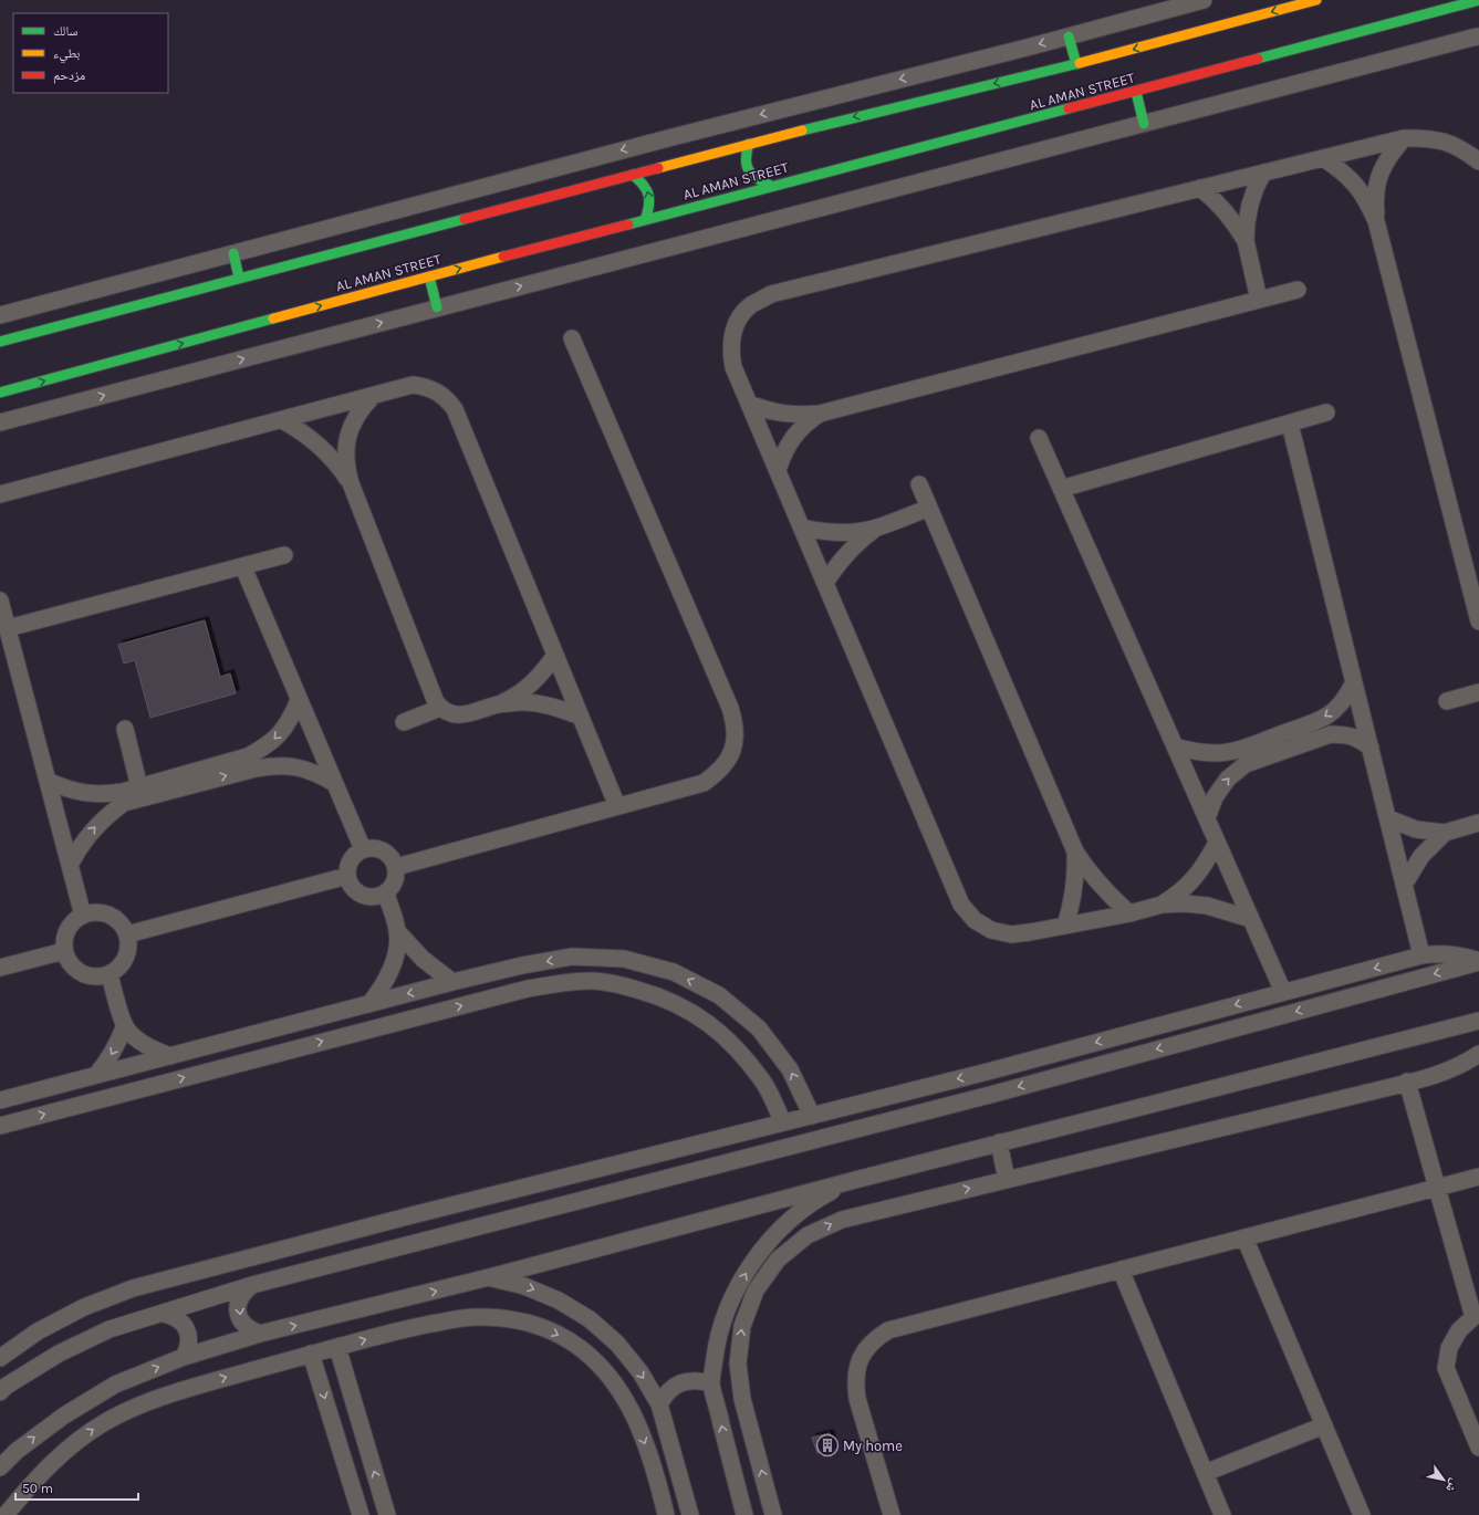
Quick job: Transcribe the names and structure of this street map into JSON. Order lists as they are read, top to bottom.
{
  "streets": {
    "street": ["AL AMAN STREET"]
  },
  "places": {
    "building": ["My home"]
  },
  "legend": ["سالك", "بطيء", "مزدحم"],
  "scale_bar": "50 m",
  "north": "bottom right"
}
